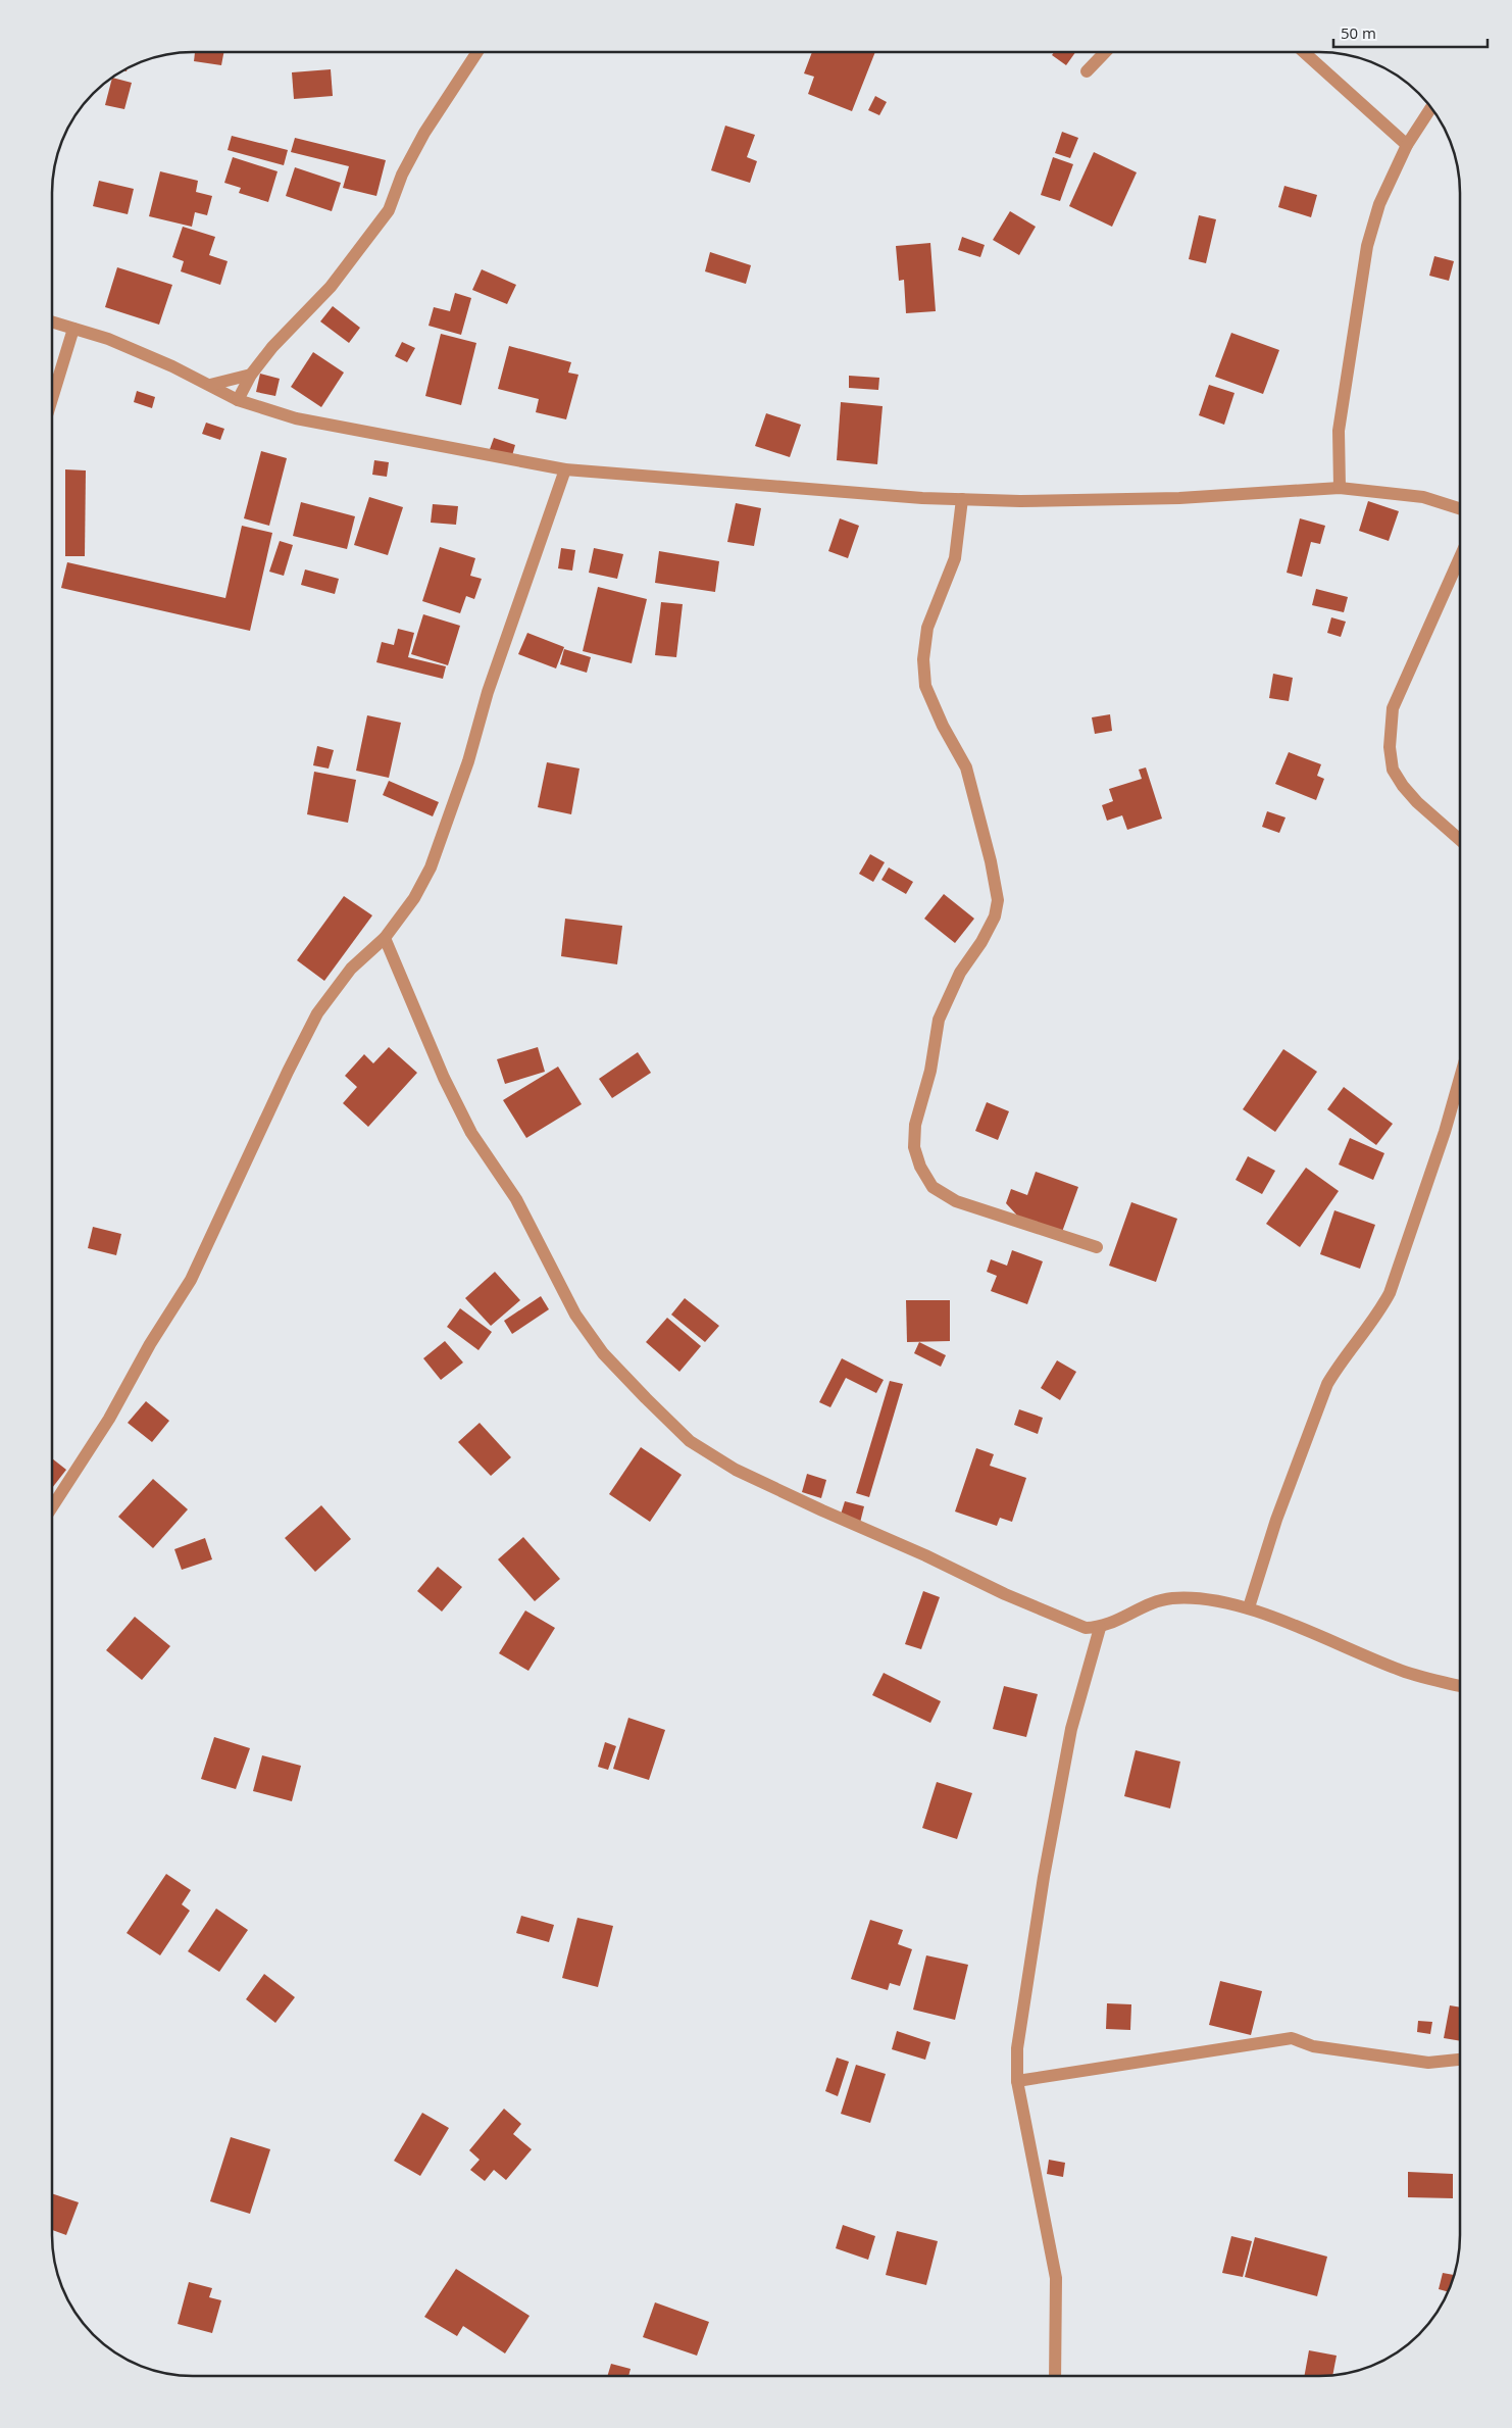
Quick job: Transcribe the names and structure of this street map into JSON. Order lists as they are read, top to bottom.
{
  "scale_bar": "50 m"
}
